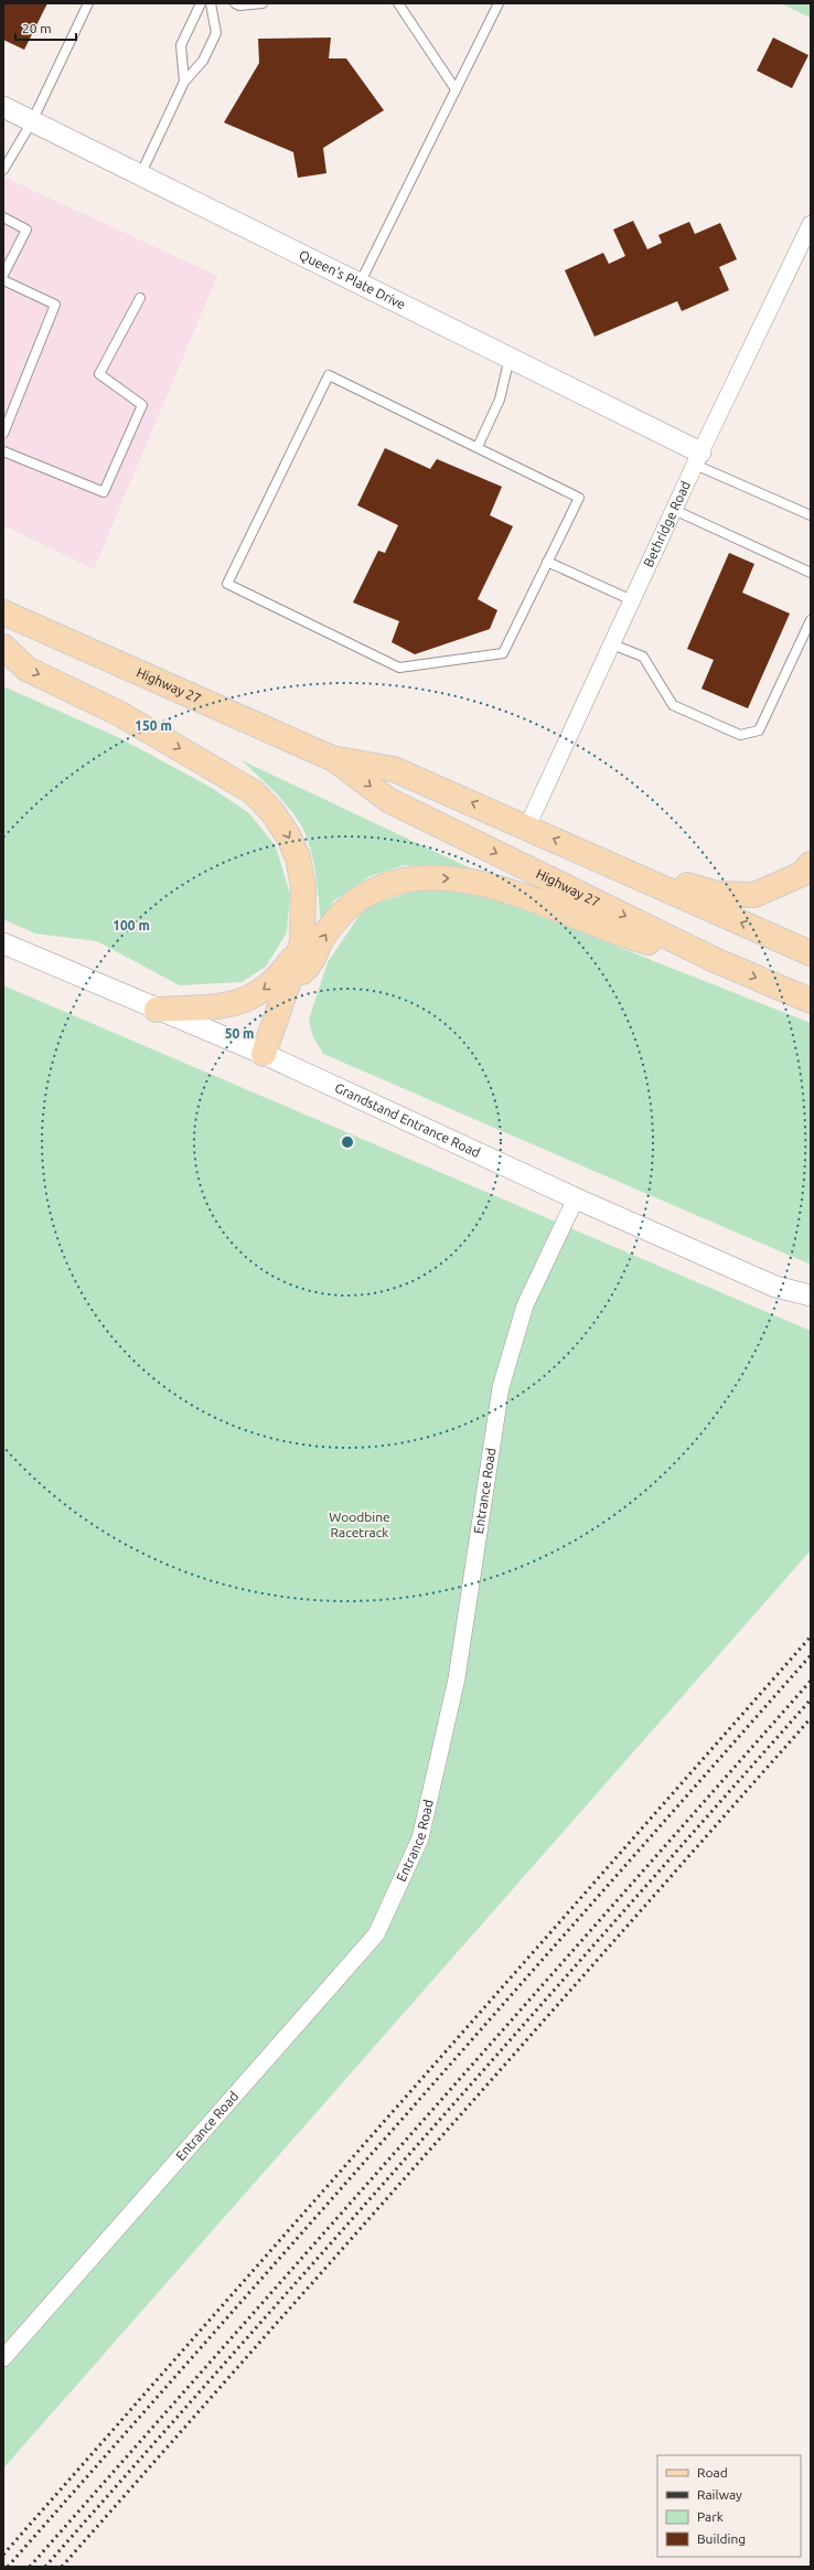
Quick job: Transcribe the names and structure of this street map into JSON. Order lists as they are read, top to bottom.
{
  "streets": {
    "main road": ["Highway 27"],
    "street": [
      "Queen's Plate Drive",
      "Bethridge Road",
      "Grandstand Entrance Road",
      "Entrance Road"
    ]
  },
  "crossings": [
    ["Queen's Plate Drive", "Bethridge Road"],
    ["Bethridge Road", "Highway 27"],
    ["Grandstand Entrance Road", "Entrance Road"]
  ],
  "parks": ["Woodbine Racetrack"],
  "legend": [
    "Road",
    "Railway",
    "Park",
    "Building"
  ],
  "scale_bar": "20 m",
  "rings": ["150 m", "100 m", "50 m"]
}
